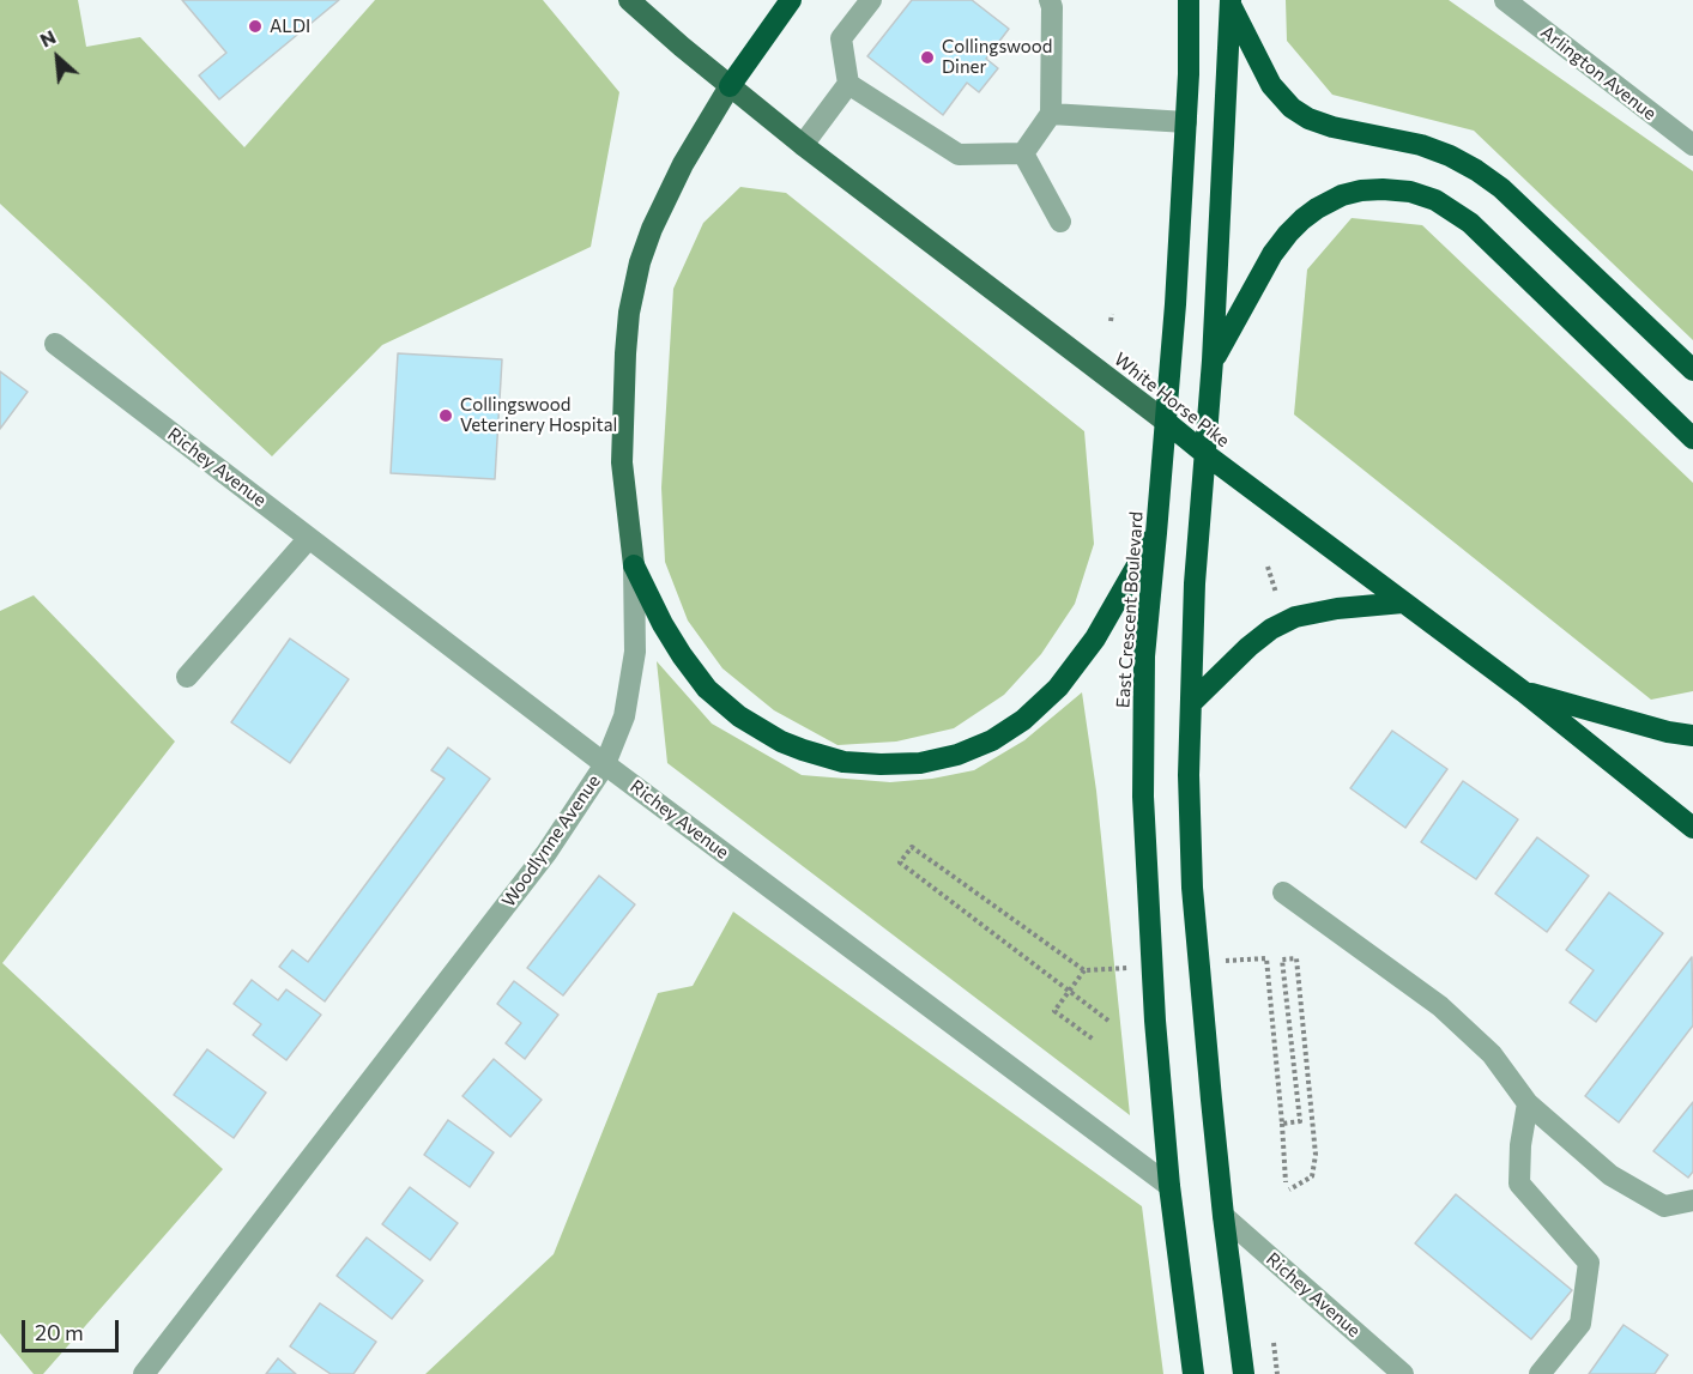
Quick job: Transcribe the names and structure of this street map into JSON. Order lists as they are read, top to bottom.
{
  "streets": {
    "highway": ["White Horse Pike", "East Crescent Boulevard"],
    "main road": ["Woodlynne Avenue"],
    "street": ["Arlington Avenue", "Richey Avenue"]
  },
  "crossings": [
    ["White Horse Pike", "East Crescent Boulevard"],
    ["White Horse Pike", "Woodlynne Avenue"],
    ["Richey Avenue", "East Crescent Boulevard"],
    ["Richey Avenue", "Woodlynne Avenue"]
  ],
  "places": ["ALDI", "Collingswood Diner", "Collingswood Veterinery Hospital"],
  "scale_bar": "20 m",
  "north": "top left"
}
